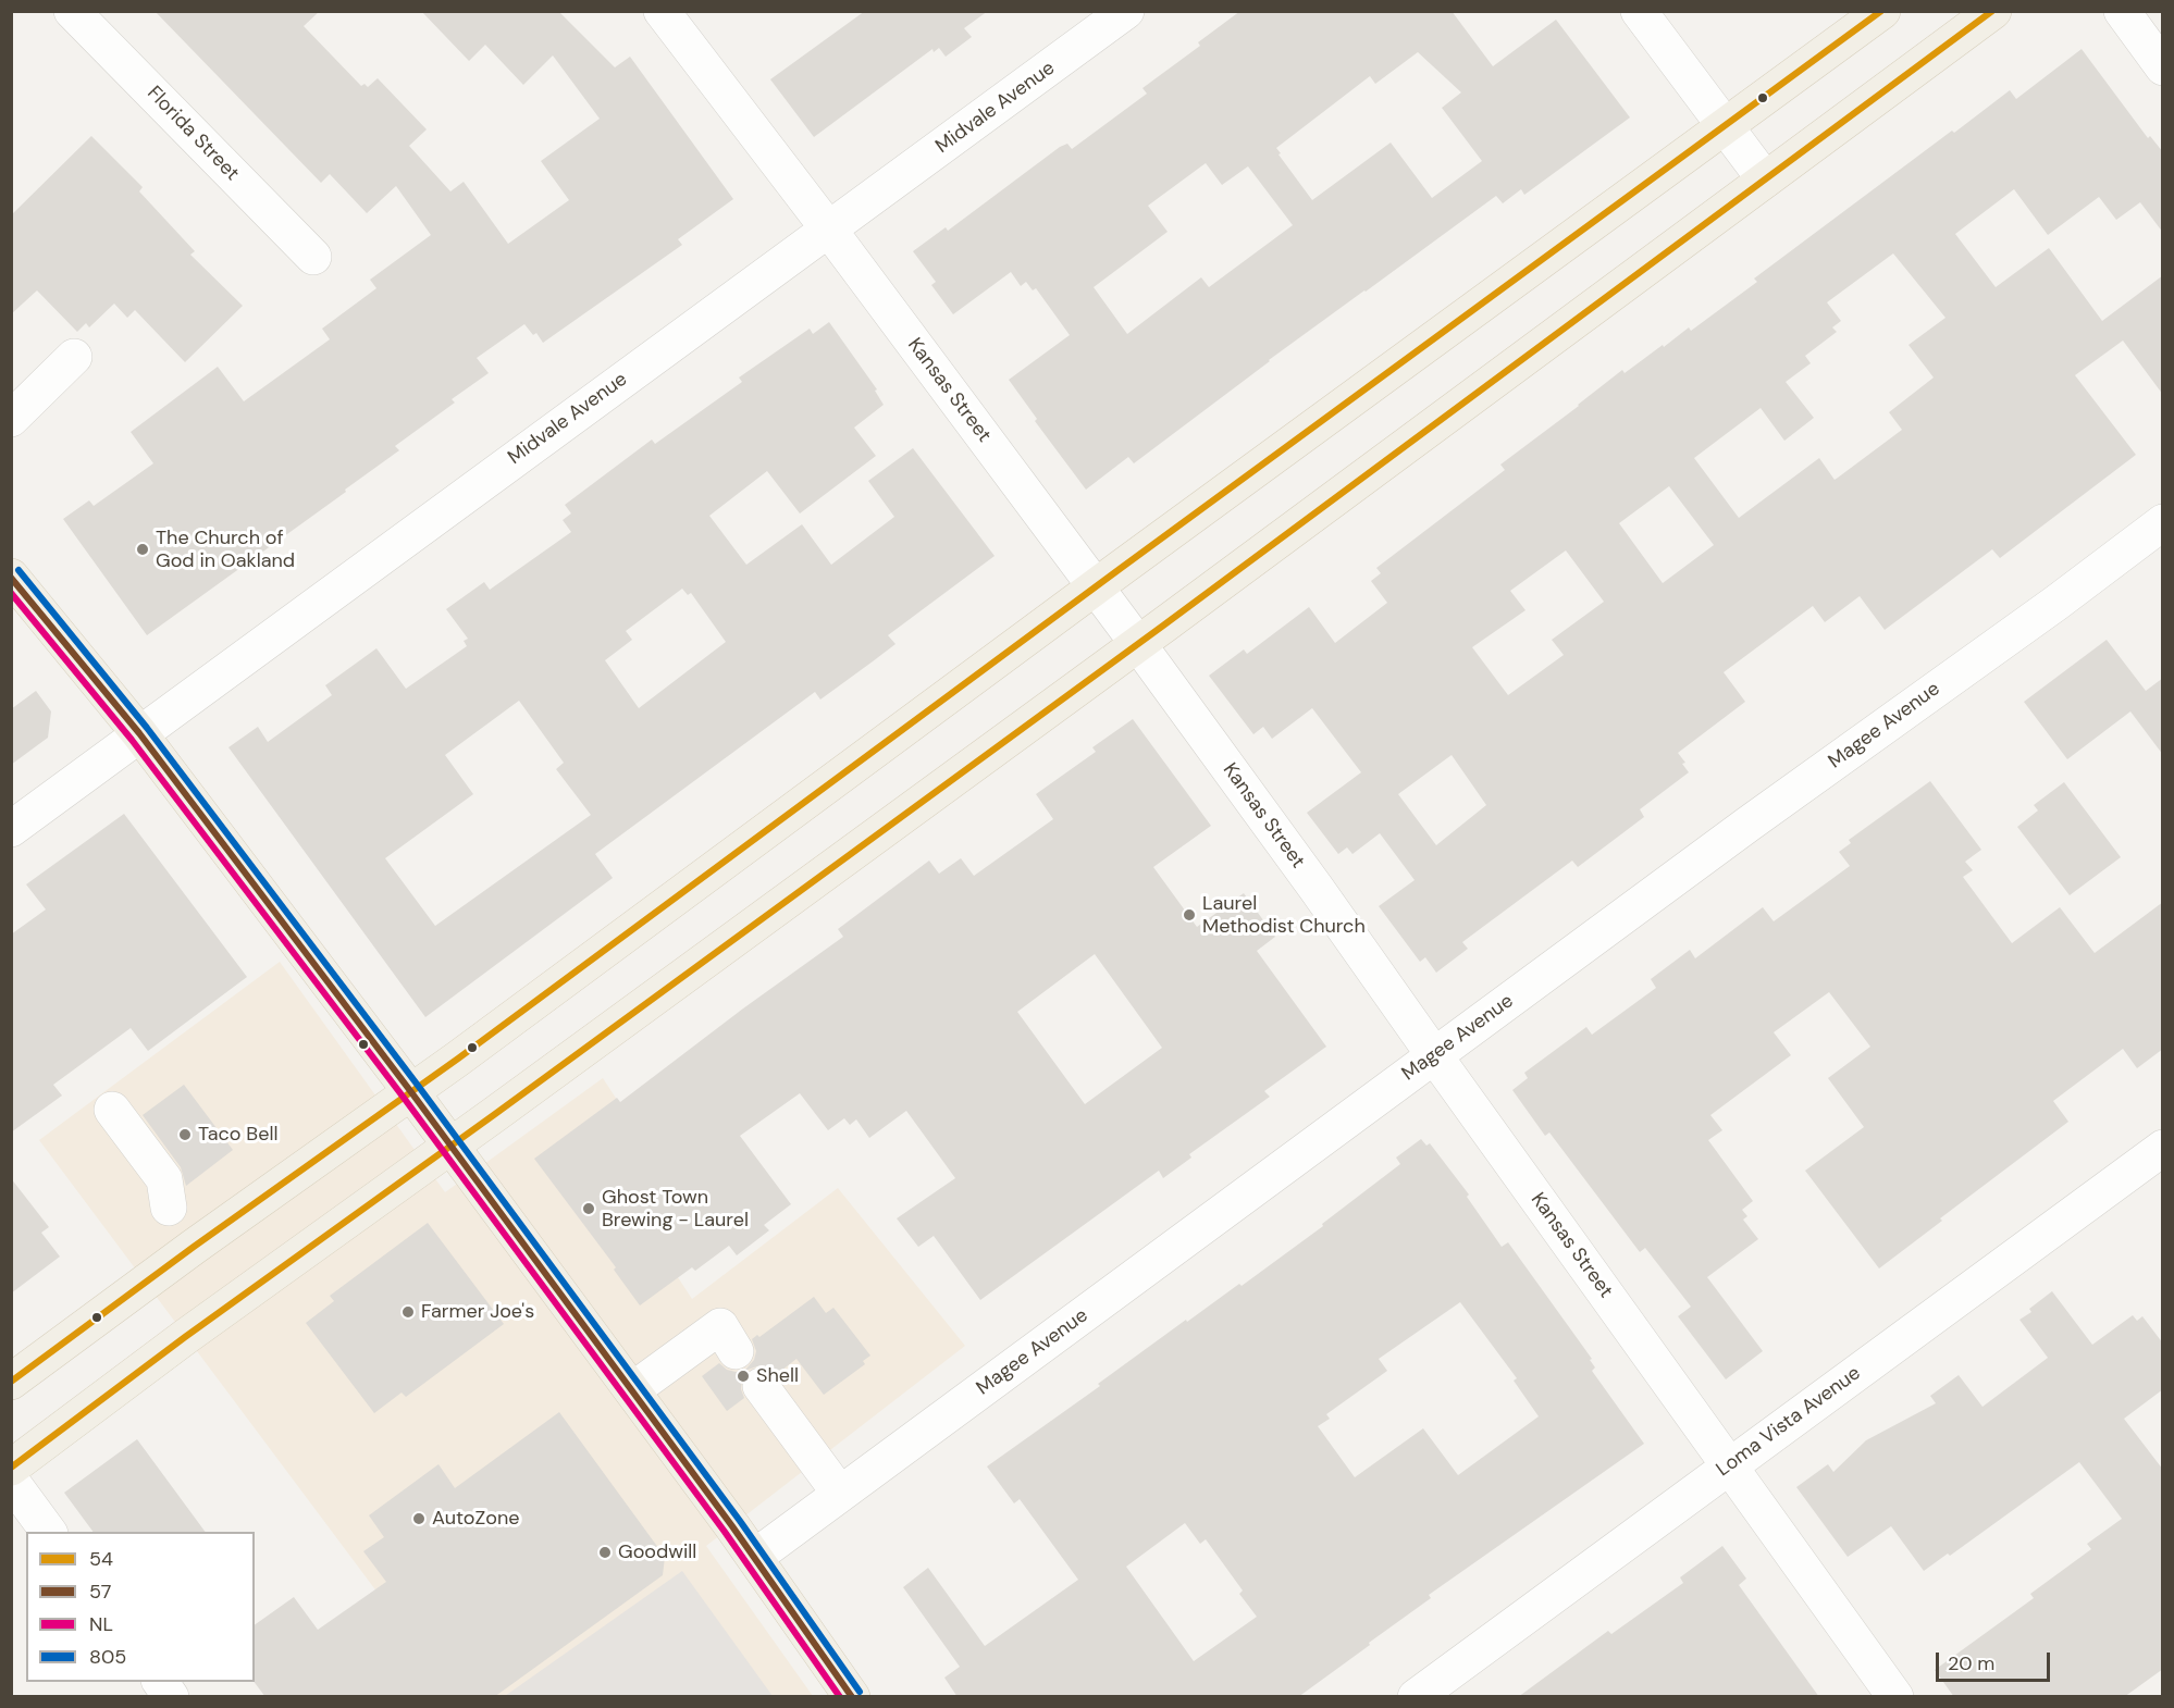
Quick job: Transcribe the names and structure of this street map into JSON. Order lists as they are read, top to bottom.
{
  "streets": {
    "street": [
      "Midvale Avenue",
      "Florida Street",
      "Kansas Street",
      "Magee Avenue",
      "Loma Vista Avenue"
    ]
  },
  "crossings": [
    ["Midvale Avenue", "Kansas Street"],
    ["Kansas Street", "Magee Avenue"],
    ["Kansas Street", "Loma Vista Avenue"]
  ],
  "places": [
    "The Church of God in Oakland",
    "Laurel Methodist Church",
    "Taco Bell",
    "Ghost Town Brewing - Laurel",
    "Farmer Joe's",
    "Shell",
    "AutoZone",
    "Goodwill"
  ],
  "lines": [
    "transit line 54",
    "transit line 805",
    "transit line 57",
    "transit line NL"
  ],
  "legend": [
    "54",
    "57",
    "NL",
    "805"
  ],
  "scale_bar": "20 m"
}
